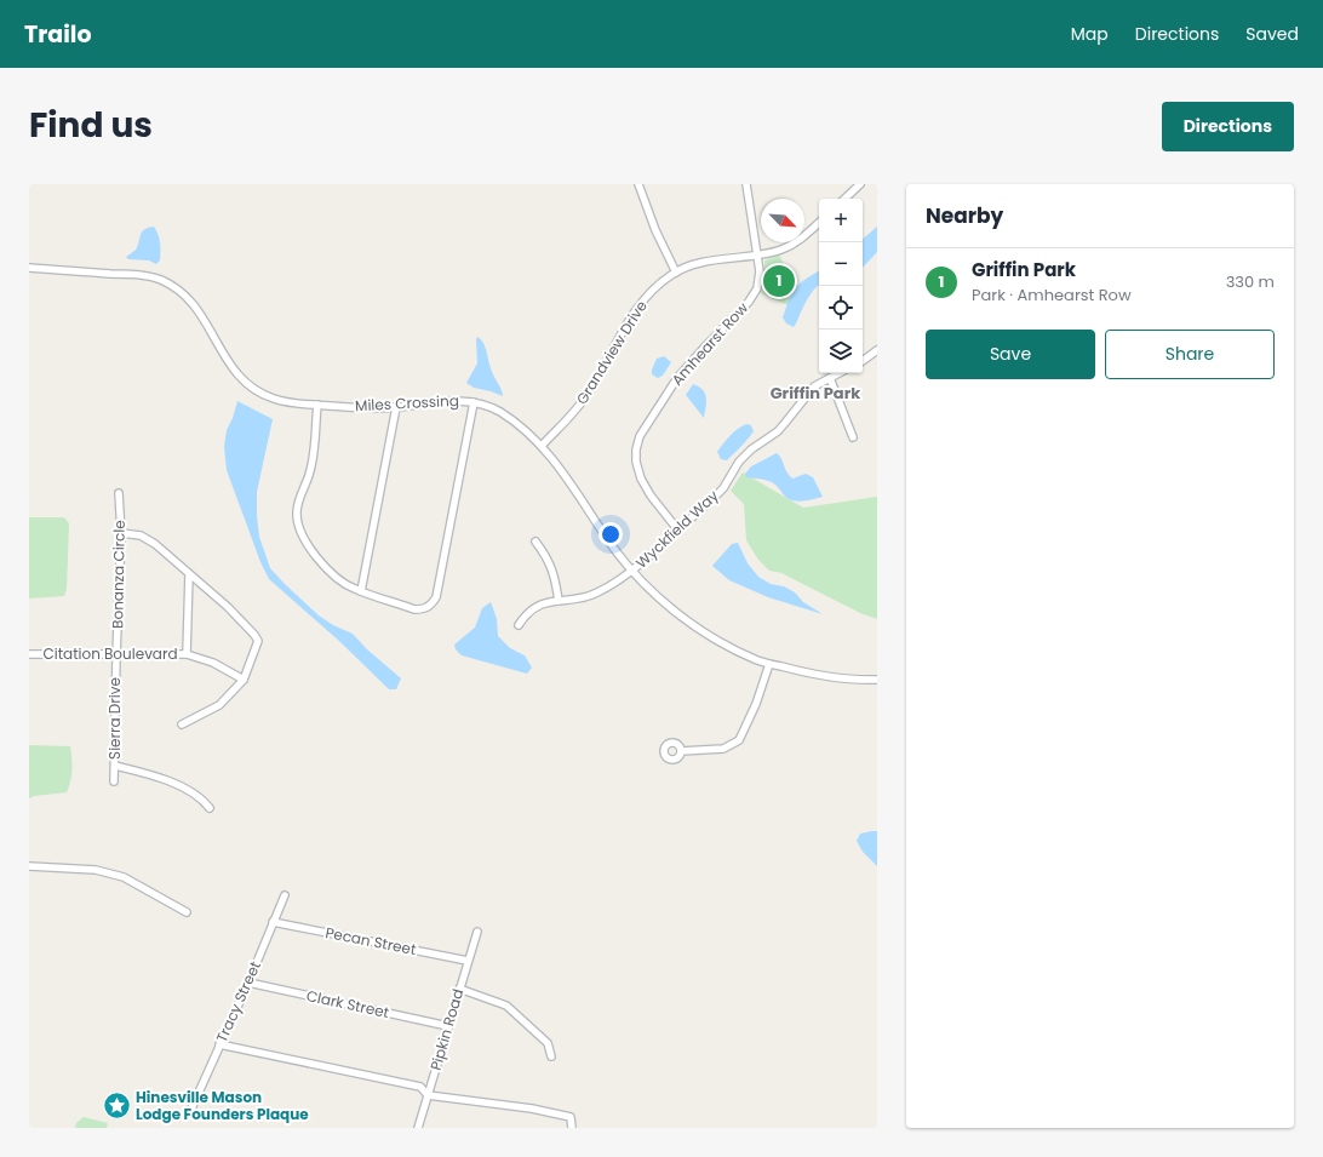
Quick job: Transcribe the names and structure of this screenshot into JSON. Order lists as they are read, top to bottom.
{
  "streets": {
    "street": [
      "Amhearst Row",
      "Grandview Drive",
      "Miles Crossing",
      "Wyckfield Way",
      "Bonanza Circle",
      "Citation Boulevard",
      "Sierra Drive",
      "Pecan Street",
      "Tracy Street",
      "Clark Street",
      "Pipkin Road"
    ]
  },
  "crossings": [
    ["Amhearst Row", "Grandview Drive"],
    ["Amhearst Row", "Wyckfield Way"],
    ["Grandview Drive", "Miles Crossing"],
    ["Miles Crossing", "Wyckfield Way"],
    ["Bonanza Circle", "Citation Boulevard"],
    ["Bonanza Circle", "Sierra Drive"],
    ["Citation Boulevard", "Sierra Drive"],
    ["Pecan Street", "Tracy Street"],
    ["Pecan Street", "Pipkin Road"],
    ["Tracy Street", "Clark Street"],
    ["Clark Street", "Pipkin Road"]
  ],
  "districts": ["Griffin Park"],
  "places": {
    "place": ["Hinesville Mason Lodge Founders Plaque"]
  },
  "north": "bottom right",
  "page": {
    "header": "Trailo",
    "nav": ["Map", "Directions", "Saved"],
    "title": "Find us",
    "buttons": [
      "Directions",
      ["Save", "Share"]
    ],
    "heading": "Nearby",
    "map_buttons": ["+", "−"],
    "list": [
      {
        "mark": "1",
        "name": "Griffin Park",
        "note": "Park · Amhearst Row",
        "value": "330 m"
      }
    ],
    "pins": "1"
  }
}
